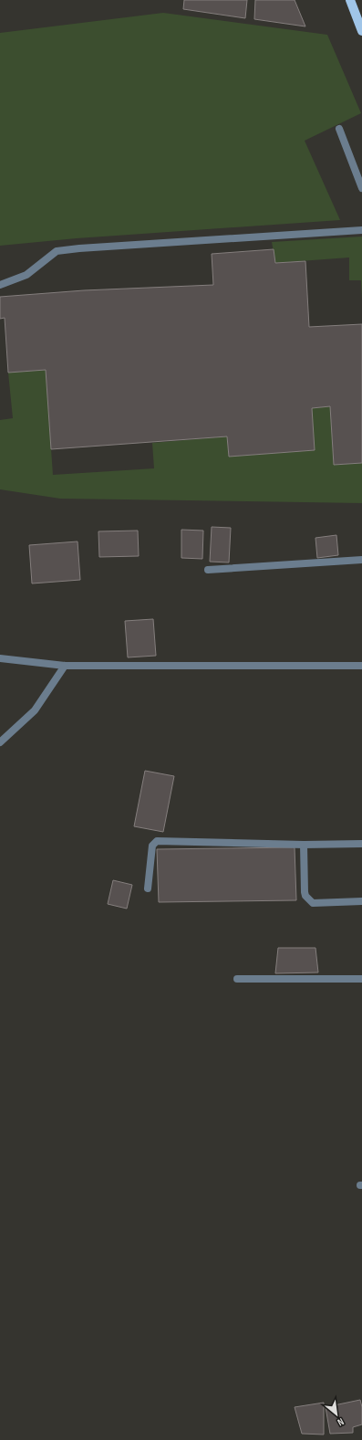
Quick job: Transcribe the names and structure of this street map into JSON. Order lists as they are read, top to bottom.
{
  "north": "bottom right"
}
